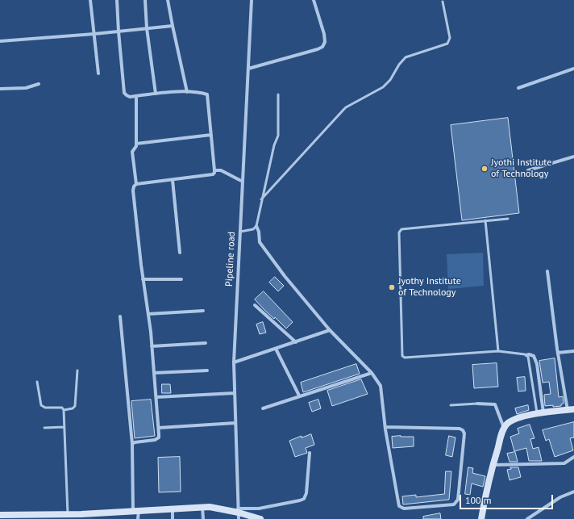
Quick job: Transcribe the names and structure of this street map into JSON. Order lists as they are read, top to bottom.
{
  "streets": {
    "street": ["Pipeline road"]
  },
  "places": ["Jyothi Institute of Technology", "Jyothy Institute of Technology"],
  "scale_bar": "100 m"
}
